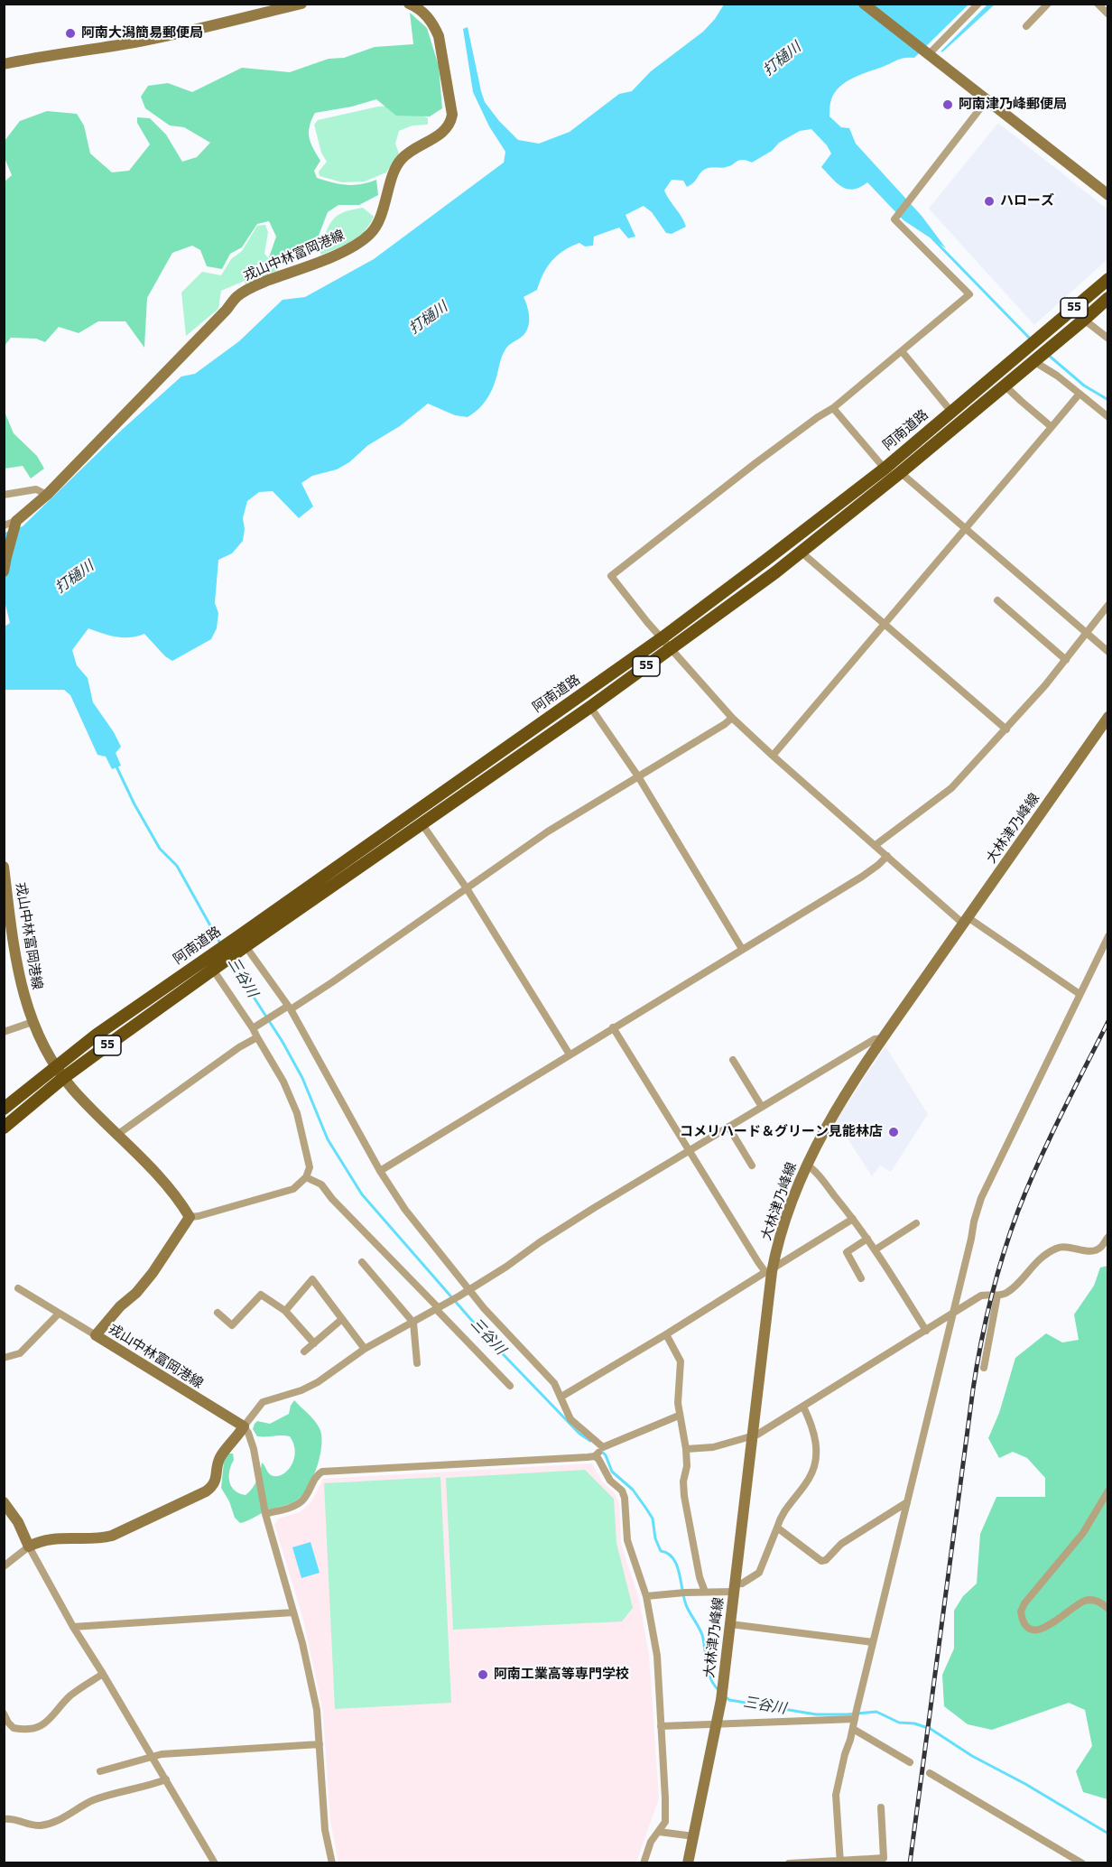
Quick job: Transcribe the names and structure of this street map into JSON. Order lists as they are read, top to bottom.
{
  "streets": {
    "highway": ["55", "阿南道路"],
    "main road": ["戎山中林富岡港線", "大林津乃峰線"]
  },
  "crossings": [
    ["戎山中林富岡港線", "阿南道路"]
  ],
  "water": ["打樋川", "三谷川"],
  "places": [
    "阿南大潟簡易郵便局",
    "阿南津乃峰郵便局",
    "ハローズ",
    "コメリハード＆グリーン見能林店",
    "阿南工業高等専門学校"
  ]
}
